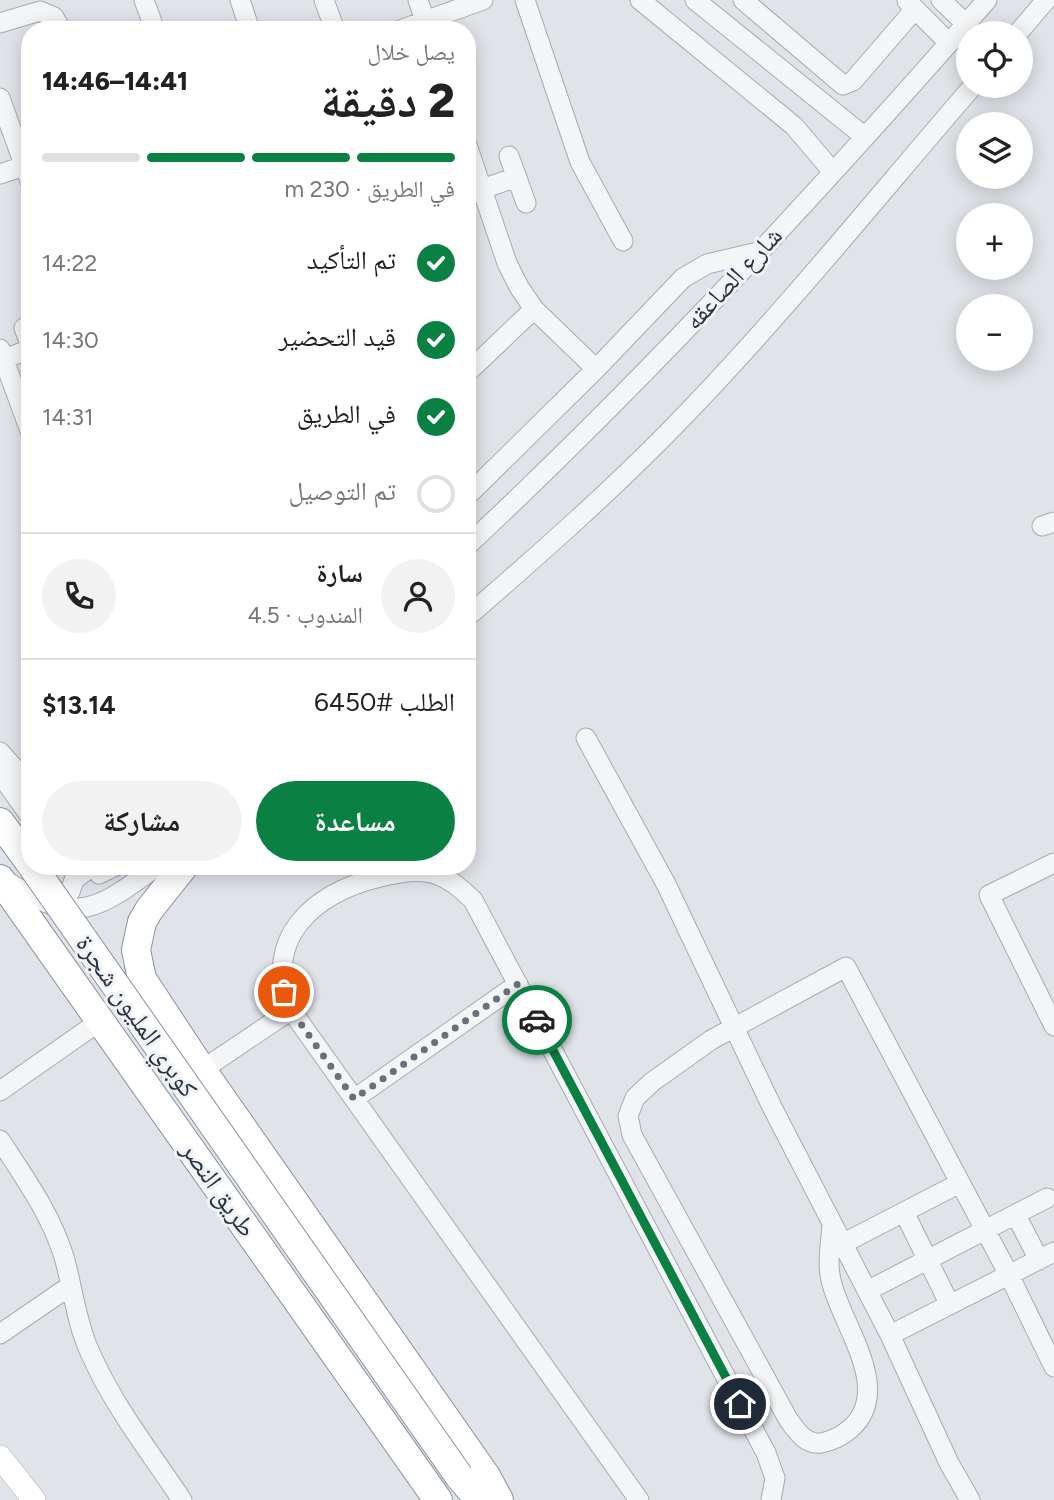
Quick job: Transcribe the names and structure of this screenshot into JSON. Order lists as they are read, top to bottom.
{
  "streets": {
    "highway": ["كوبري المليون شجرة", "طريق النصر"],
    "street": ["شارع الصاعقه"]
  },
  "page": {
    "map_buttons": ["+", "−"],
    "heading": ["2 دقيقة", "يصل خلال", "14:41–14:46"],
    "panel": [
      "سارة",
      "المندوب · 4.5",
      "الطلب #6450",
      "$13.14"
    ],
    "bar": "في الطريق · 230 m",
    "list": [
      ["تم التأكيد", "14:22"],
      ["قيد التحضير", "14:30"],
      ["في الطريق", "14:31"],
      "تم التوصيل"
    ],
    "buttons": ["مساعدة", "مشاركة"]
  }
}
